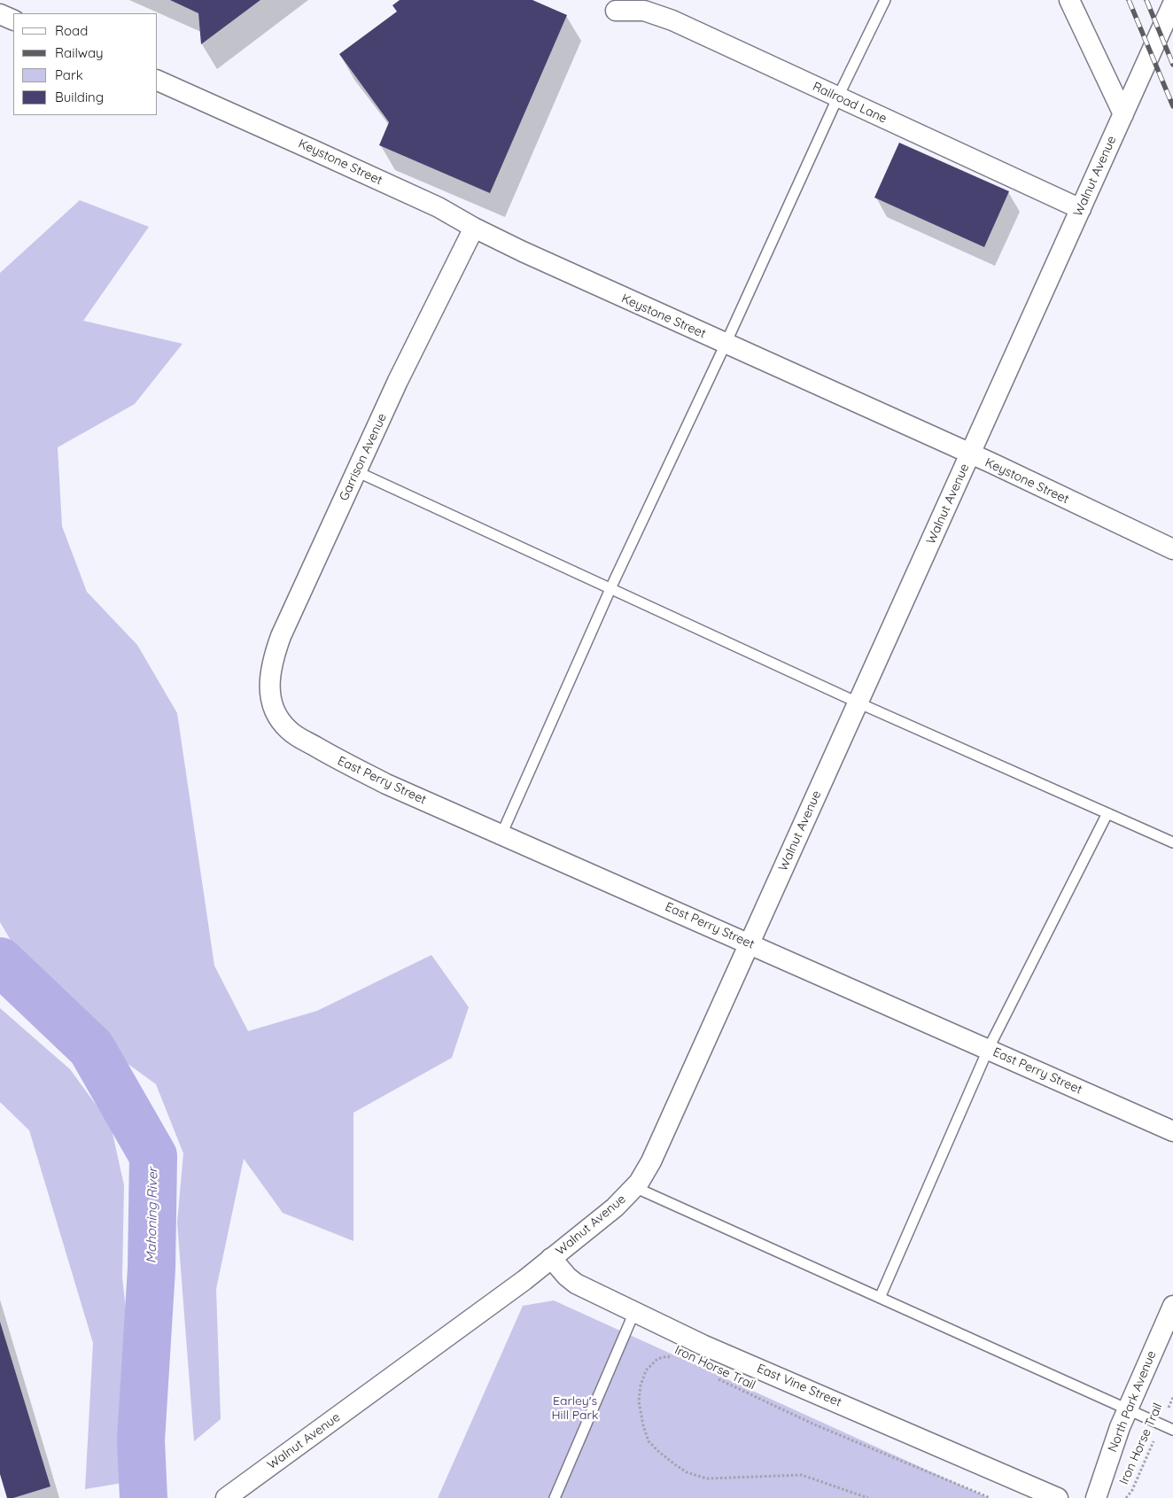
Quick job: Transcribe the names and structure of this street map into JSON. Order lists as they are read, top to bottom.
{
  "streets": {
    "street": [
      "Railroad Lane",
      "Keystone Street",
      "Walnut Avenue",
      "Garrison Avenue",
      "East Perry Street",
      "East Vine Street",
      "North Park Avenue"
    ],
    "path": ["Iron Horse Trail"]
  },
  "crossings": [
    ["Railroad Lane", "Walnut Avenue"],
    ["Keystone Street", "Walnut Avenue"],
    ["Keystone Street", "Garrison Avenue"],
    ["Walnut Avenue", "East Perry Street"],
    ["Walnut Avenue", "East Vine Street"],
    ["Garrison Avenue", "East Perry Street"]
  ],
  "water": ["Mahoning River"],
  "parks": ["Earley's Hill Park"],
  "legend": [
    "Road",
    "Railway",
    "Park",
    "Building"
  ]
}
